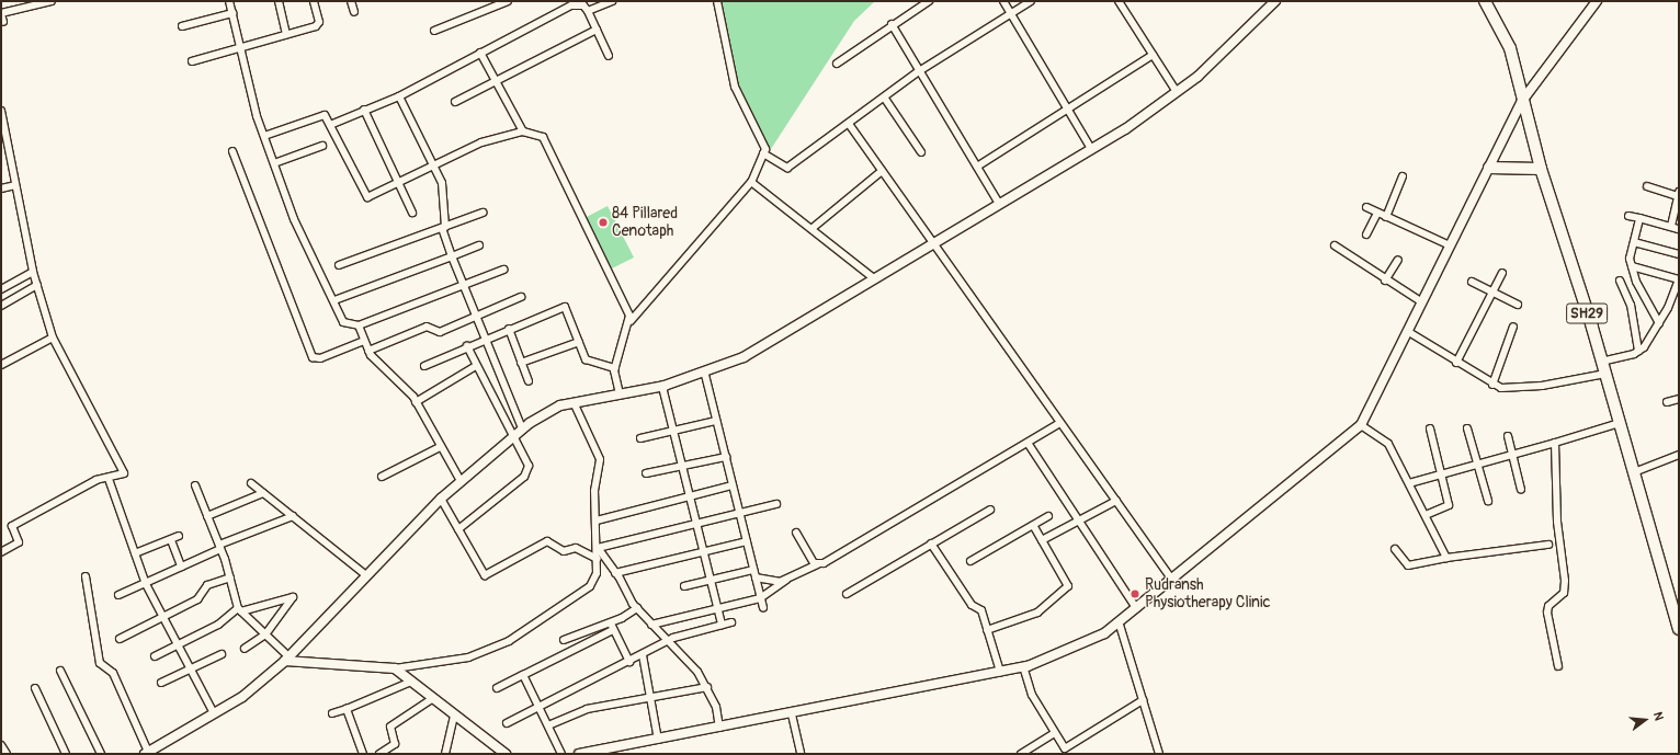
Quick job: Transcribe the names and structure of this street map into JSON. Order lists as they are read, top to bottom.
{
  "streets": {
    "main road": ["SH29"]
  },
  "places": ["84 Pillared Cenotaph", "Rudransh Physiotherapy Clinic"],
  "north": "right"
}
